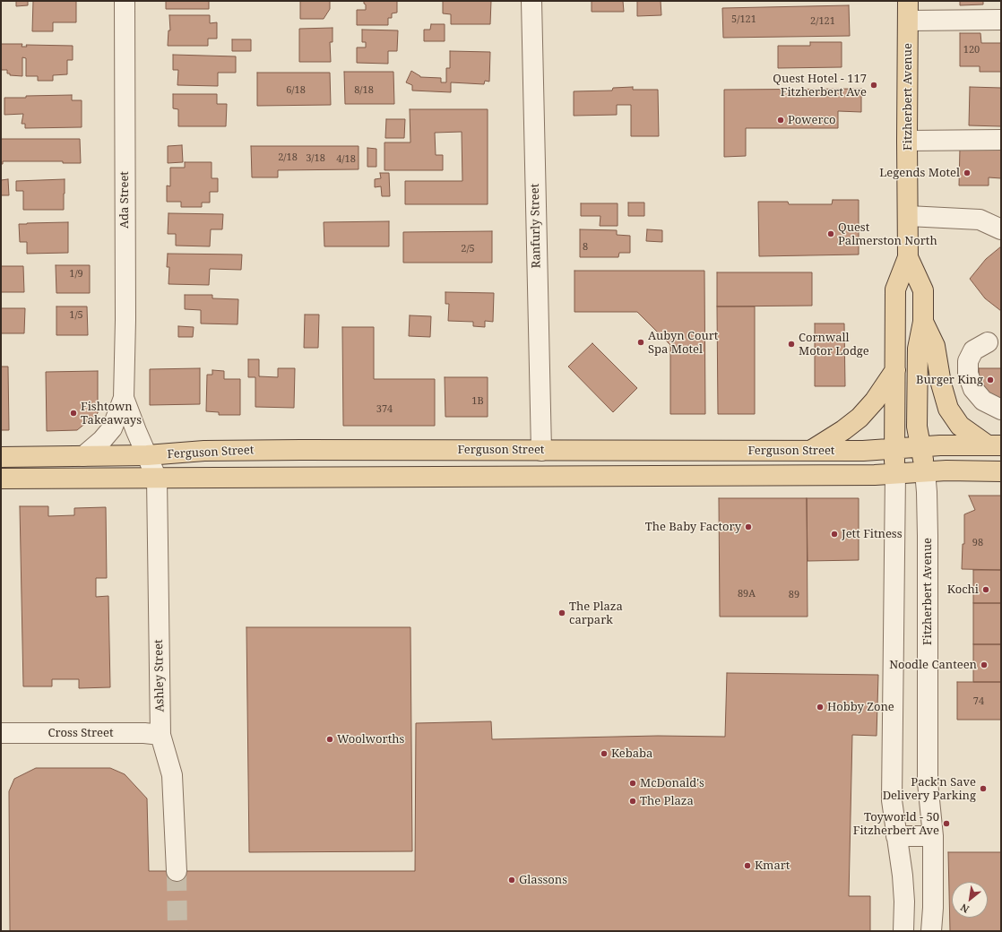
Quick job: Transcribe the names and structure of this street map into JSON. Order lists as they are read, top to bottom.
{
  "streets": {
    "main road": ["Fitzherbert Avenue", "Ferguson Street"],
    "street": [
      "Ada Street",
      "Ranfurly Street",
      "Ashley Street",
      "Cross Street"
    ]
  },
  "crossings": [
    ["Fitzherbert Avenue", "Ferguson Street"],
    ["Ada Street", "Ferguson Street"],
    ["Ada Street", "Ashley Street"],
    ["Ranfurly Street", "Ferguson Street"],
    ["Ferguson Street", "Ashley Street"],
    ["Ashley Street", "Cross Street"]
  ],
  "places": [
    "Quest Hotel - 117 Fitzherbert Ave",
    "Powerco",
    "Legends Motel",
    "Quest Palmerston North",
    "Aubyn Court Spa Motel",
    "Cornwall Motor Lodge",
    "Burger King",
    "Fishtown Takeaways",
    "The Baby Factory",
    "Jett Fitness",
    "Kochi",
    "The Plaza carpark",
    "Noodle Canteen",
    "Hobby Zone",
    "Woolworths",
    "Kebaba",
    "McDonald's",
    "Pack'n Save Delivery Parking",
    "The Plaza",
    "Toyworld - 50 Fitzherbert Ave",
    "Kmart",
    "Glassons"
  ],
  "house_numbers": [
    "5/121",
    "2/121",
    "120",
    "6/18",
    "8/18",
    "2/18",
    "3/18",
    "4/18",
    "8",
    "2/5",
    "1/9",
    "1/5",
    "1B",
    "374",
    "98",
    "89A",
    "89",
    "74"
  ],
  "north": "bottom left"
}
